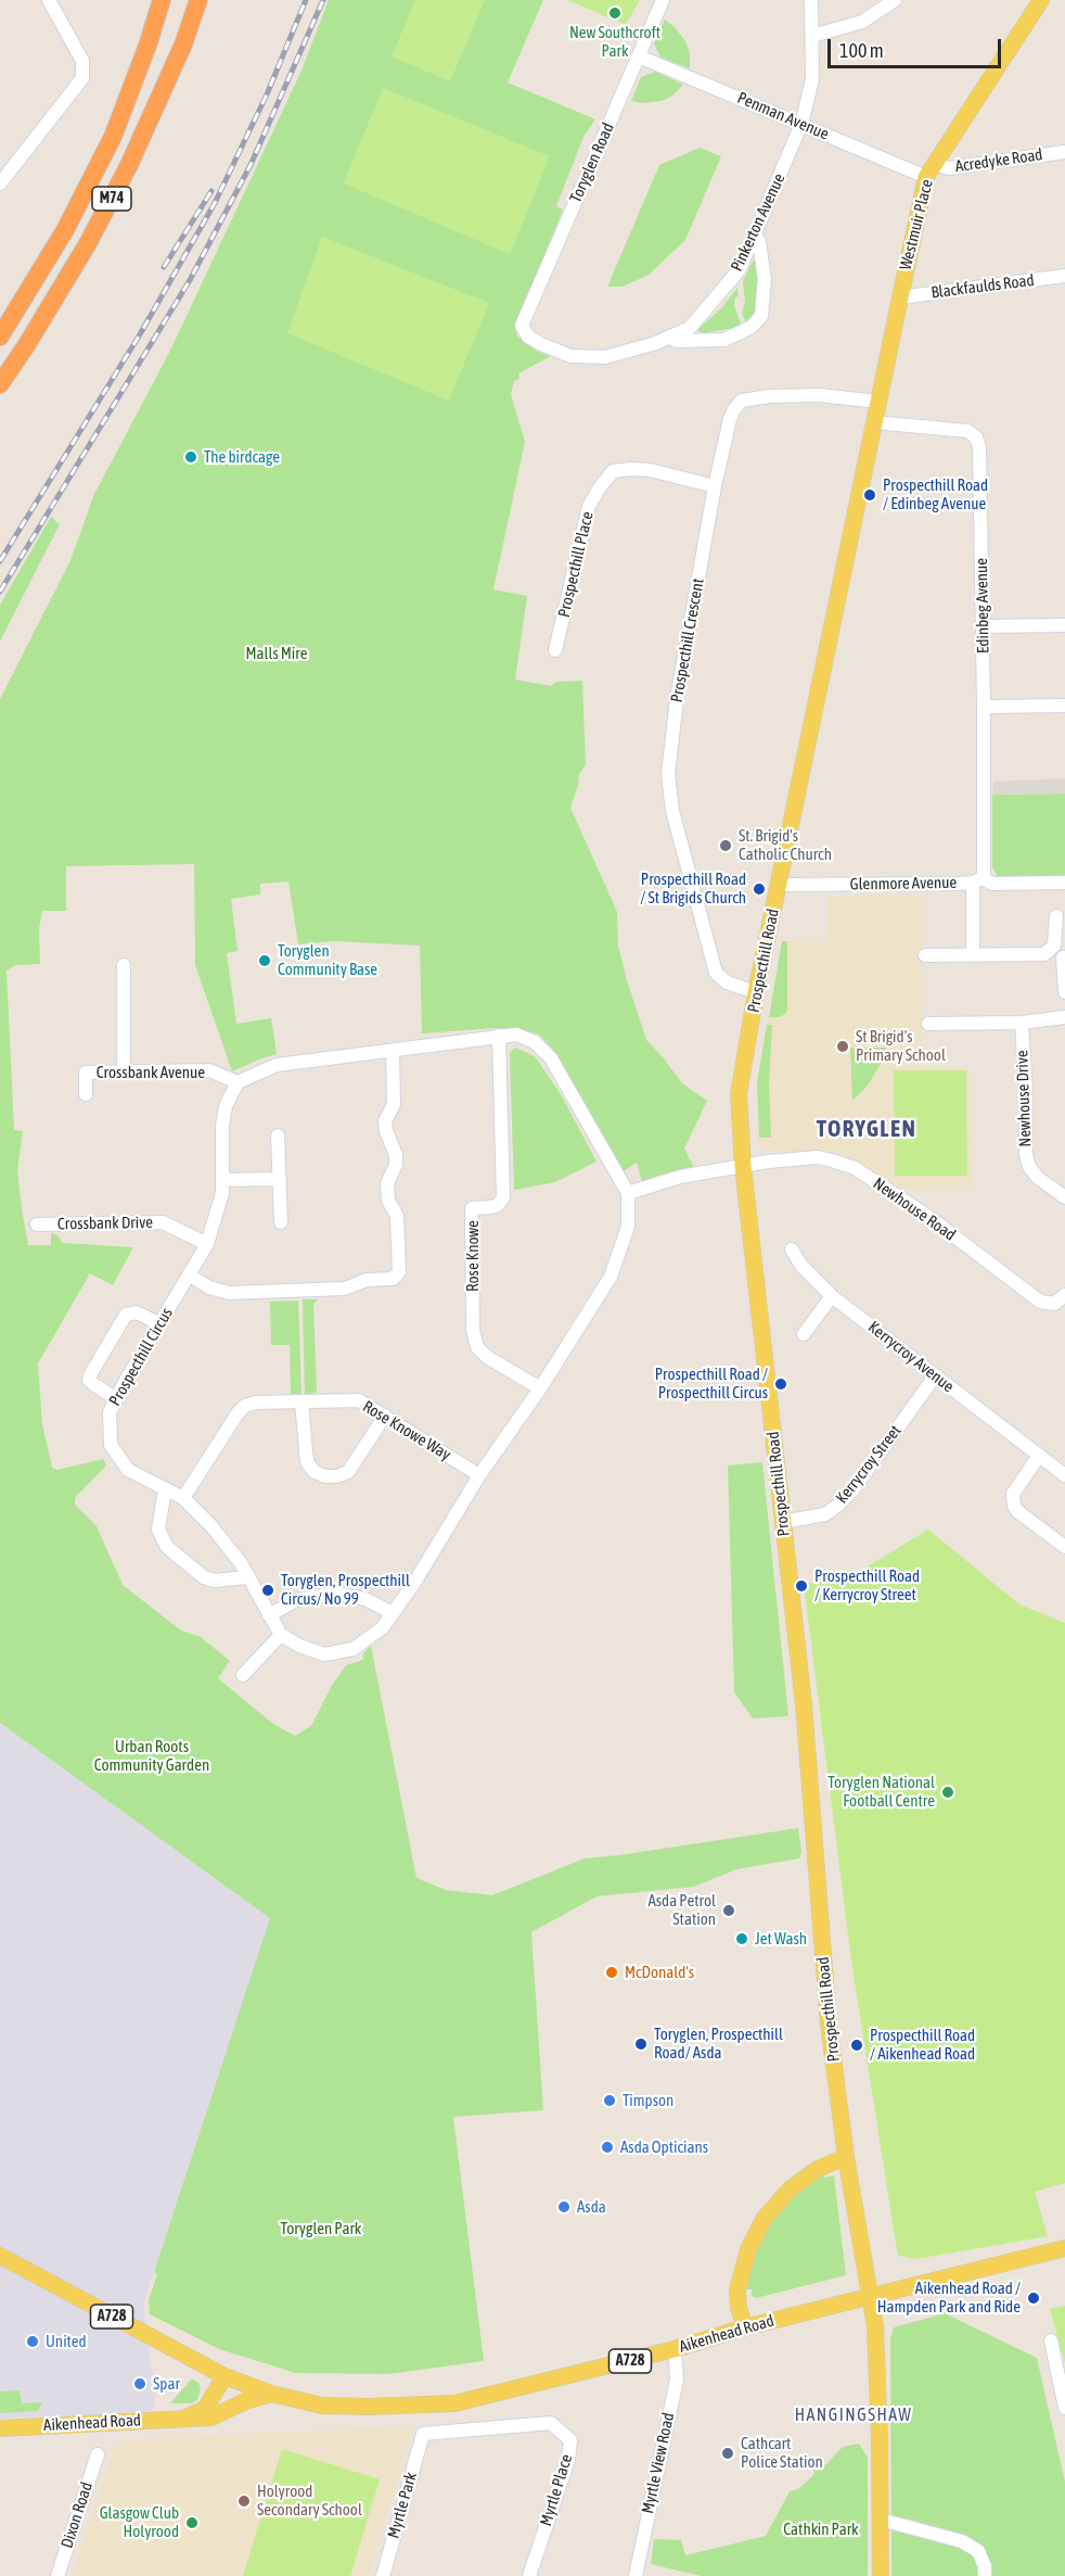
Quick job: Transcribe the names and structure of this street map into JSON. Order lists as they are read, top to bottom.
{
  "streets": {
    "highway": ["M74"],
    "main road": [
      "Westmuir Place",
      "Prospecthill Road",
      "A728",
      "Aikenhead Road"
    ],
    "street": [
      "Penman Avenue",
      "Acredyke Road",
      "Toryglen Road",
      "Pinkerton Avenue",
      "Blackfaulds Road",
      "Prospecthill Place",
      "Edinbeg Avenue",
      "Prospecthill Crescent",
      "Glenmore Avenue",
      "Crossbank Avenue",
      "Newhouse Drive",
      "Newhouse Road",
      "Crossbank Drive",
      "Rose Knowe",
      "Prospecthill Circus",
      "Kerrycroy Avenue",
      "Rose Knowe Way",
      "Kerrycroy Street",
      "Myrtle View Road",
      "Myrtle Place",
      "Myrtle Park",
      "Dixon Road"
    ]
  },
  "crossings": [
    ["Penman Avenue", "Acredyke Road"],
    ["Penman Avenue", "Toryglen Road"],
    ["Penman Avenue", "Pinkerton Avenue"],
    ["Penman Avenue", "Westmuir Place"],
    ["Acredyke Road", "Westmuir Place"],
    ["Toryglen Road", "Pinkerton Avenue"],
    ["Westmuir Place", "Blackfaulds Road"],
    ["Westmuir Place", "Prospecthill Crescent"],
    ["Westmuir Place", "Prospecthill Road"],
    ["Prospecthill Place", "Prospecthill Crescent"],
    ["Edinbeg Avenue", "Glenmore Avenue"],
    ["Edinbeg Avenue", "Prospecthill Road"],
    ["Prospecthill Crescent", "Prospecthill Road"],
    ["Glenmore Avenue", "Prospecthill Road"],
    ["Prospecthill Road", "Newhouse Road"],
    ["Prospecthill Road", "Kerrycroy Street"],
    ["Prospecthill Road", "Aikenhead Road"],
    ["Crossbank Avenue", "Prospecthill Circus"],
    ["Crossbank Drive", "Prospecthill Circus"],
    ["Prospecthill Circus", "Rose Knowe Way"],
    ["Kerrycroy Avenue", "Kerrycroy Street"],
    ["A728", "Aikenhead Road"],
    ["Aikenhead Road", "Myrtle View Road"],
    ["Myrtle Place", "Myrtle Park"]
  ],
  "districts": ["TORYGLEN", "HANGINGSHAW"],
  "parks": [
    "Malls Mire",
    "Urban Roots Community Garden",
    "Toryglen Park",
    "Cathkin Park"
  ],
  "places": [
    "New Southcroft Park",
    "The birdcage",
    "Prospecthill Road / Edinbeg Avenue",
    "St. Brigid's Catholic Church",
    "Prospecthill Road / St Brigids Church",
    "Toryglen Community Base",
    "St Brigid's Primary School",
    "Prospecthill Road / Prospecthill Circus",
    "Prospecthill Road / Kerrycroy Street",
    "Toryglen, Prospecthill Circus/ No 99",
    "Toryglen National Football Centre",
    "Asda Petrol Station",
    "Jet Wash",
    "McDonald's",
    "Toryglen, Prospecthill Road/ Asda",
    "Prospecthill Road / Aikenhead Road",
    "Timpson",
    "Asda Opticians",
    "Asda",
    "Aikenhead Road / Hampden Park and Ride",
    "United",
    "Spar",
    "Cathcart Police Station",
    "Holyrood Secondary School",
    "Glasgow Club Holyrood"
  ],
  "scale_bar": "100 m"
}
